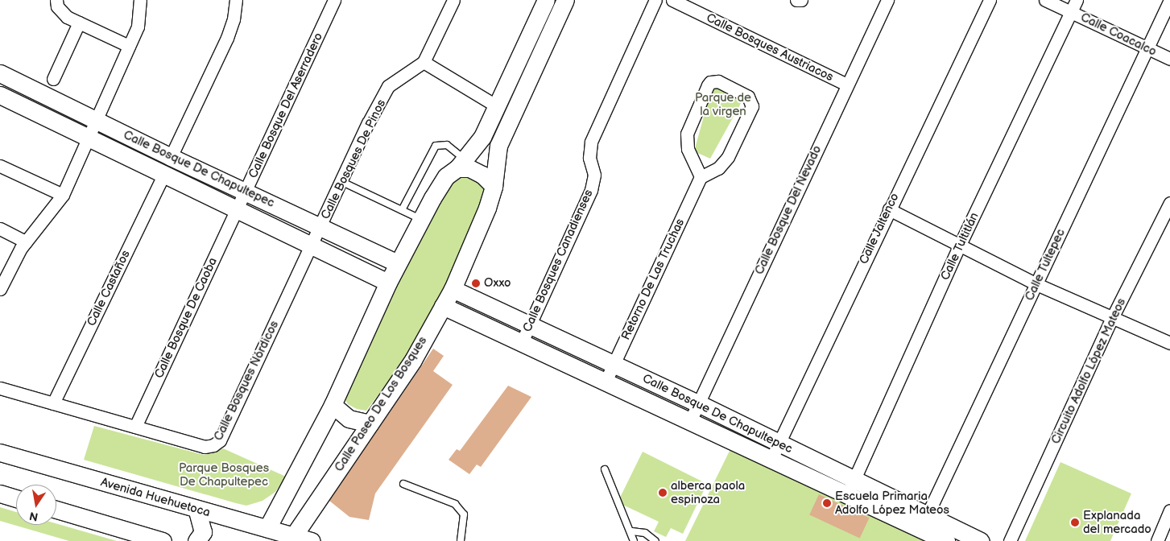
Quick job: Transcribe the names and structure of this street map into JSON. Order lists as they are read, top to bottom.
{
  "streets": {
    "street": [
      "Calle Coacalco",
      "Calle Bosques Austriacos",
      "Calle Bosque Del Aserradero",
      "Calle Bosques De Pinos",
      "Calle Bosque De Chapultepec",
      "Calle Bosque Del Nevado",
      "Calle Jaltenco",
      "Calle Tultitlán",
      "Calle Bosques Canadienses",
      "Calle Tultepec",
      "Retorno De Las Truchas",
      "Calle Castaños",
      "Calle Bosque De Caoba",
      "Circuito Adolfo López Mateos",
      "Calle Bosques Nórdicos",
      "Calle Paseo De Los Bosques",
      "Avenida Huehuetoca"
    ]
  },
  "crossings": [
    ["Calle Coacalco", "Calle Tultitlán"],
    ["Calle Coacalco", "Calle Tultepec"],
    ["Calle Bosques Austriacos", "Calle Bosque Del Nevado"],
    ["Calle Bosque Del Aserradero", "Calle Bosque De Chapultepec"],
    ["Calle Bosque Del Aserradero", "Calle Bosque De Caoba"],
    ["Calle Bosques De Pinos", "Calle Bosque De Chapultepec"],
    ["Calle Bosques De Pinos", "Calle Bosques Nórdicos"],
    ["Calle Bosque De Chapultepec", "Calle Bosque Del Nevado"],
    ["Calle Bosque De Chapultepec", "Calle Jaltenco"],
    ["Calle Bosque De Chapultepec", "Calle Tultitlán"],
    ["Calle Bosque De Chapultepec", "Calle Bosques Canadienses"],
    ["Calle Bosque De Chapultepec", "Calle Tultepec"],
    ["Calle Bosque De Chapultepec", "Retorno De Las Truchas"],
    ["Calle Bosque De Chapultepec", "Calle Castaños"],
    ["Calle Bosque De Chapultepec", "Calle Bosque De Caoba"],
    ["Calle Bosque De Chapultepec", "Calle Bosques Nórdicos"],
    ["Calle Bosque De Chapultepec", "Calle Paseo De Los Bosques"],
    ["Calle Castaños", "Calle Bosques Nórdicos"],
    ["Calle Bosque De Caoba", "Calle Bosques Nórdicos"],
    ["Calle Paseo De Los Bosques", "Avenida Huehuetoca"]
  ],
  "parks": ["Parque de la virgen", "Parque Bosques De Chapultepec"],
  "places": [
    "Oxxo",
    "alberca paola espinoza",
    "Escuela Primaria Adolfo López Mateos",
    "Explanada del mercado"
  ],
  "north": "bottom"
}
